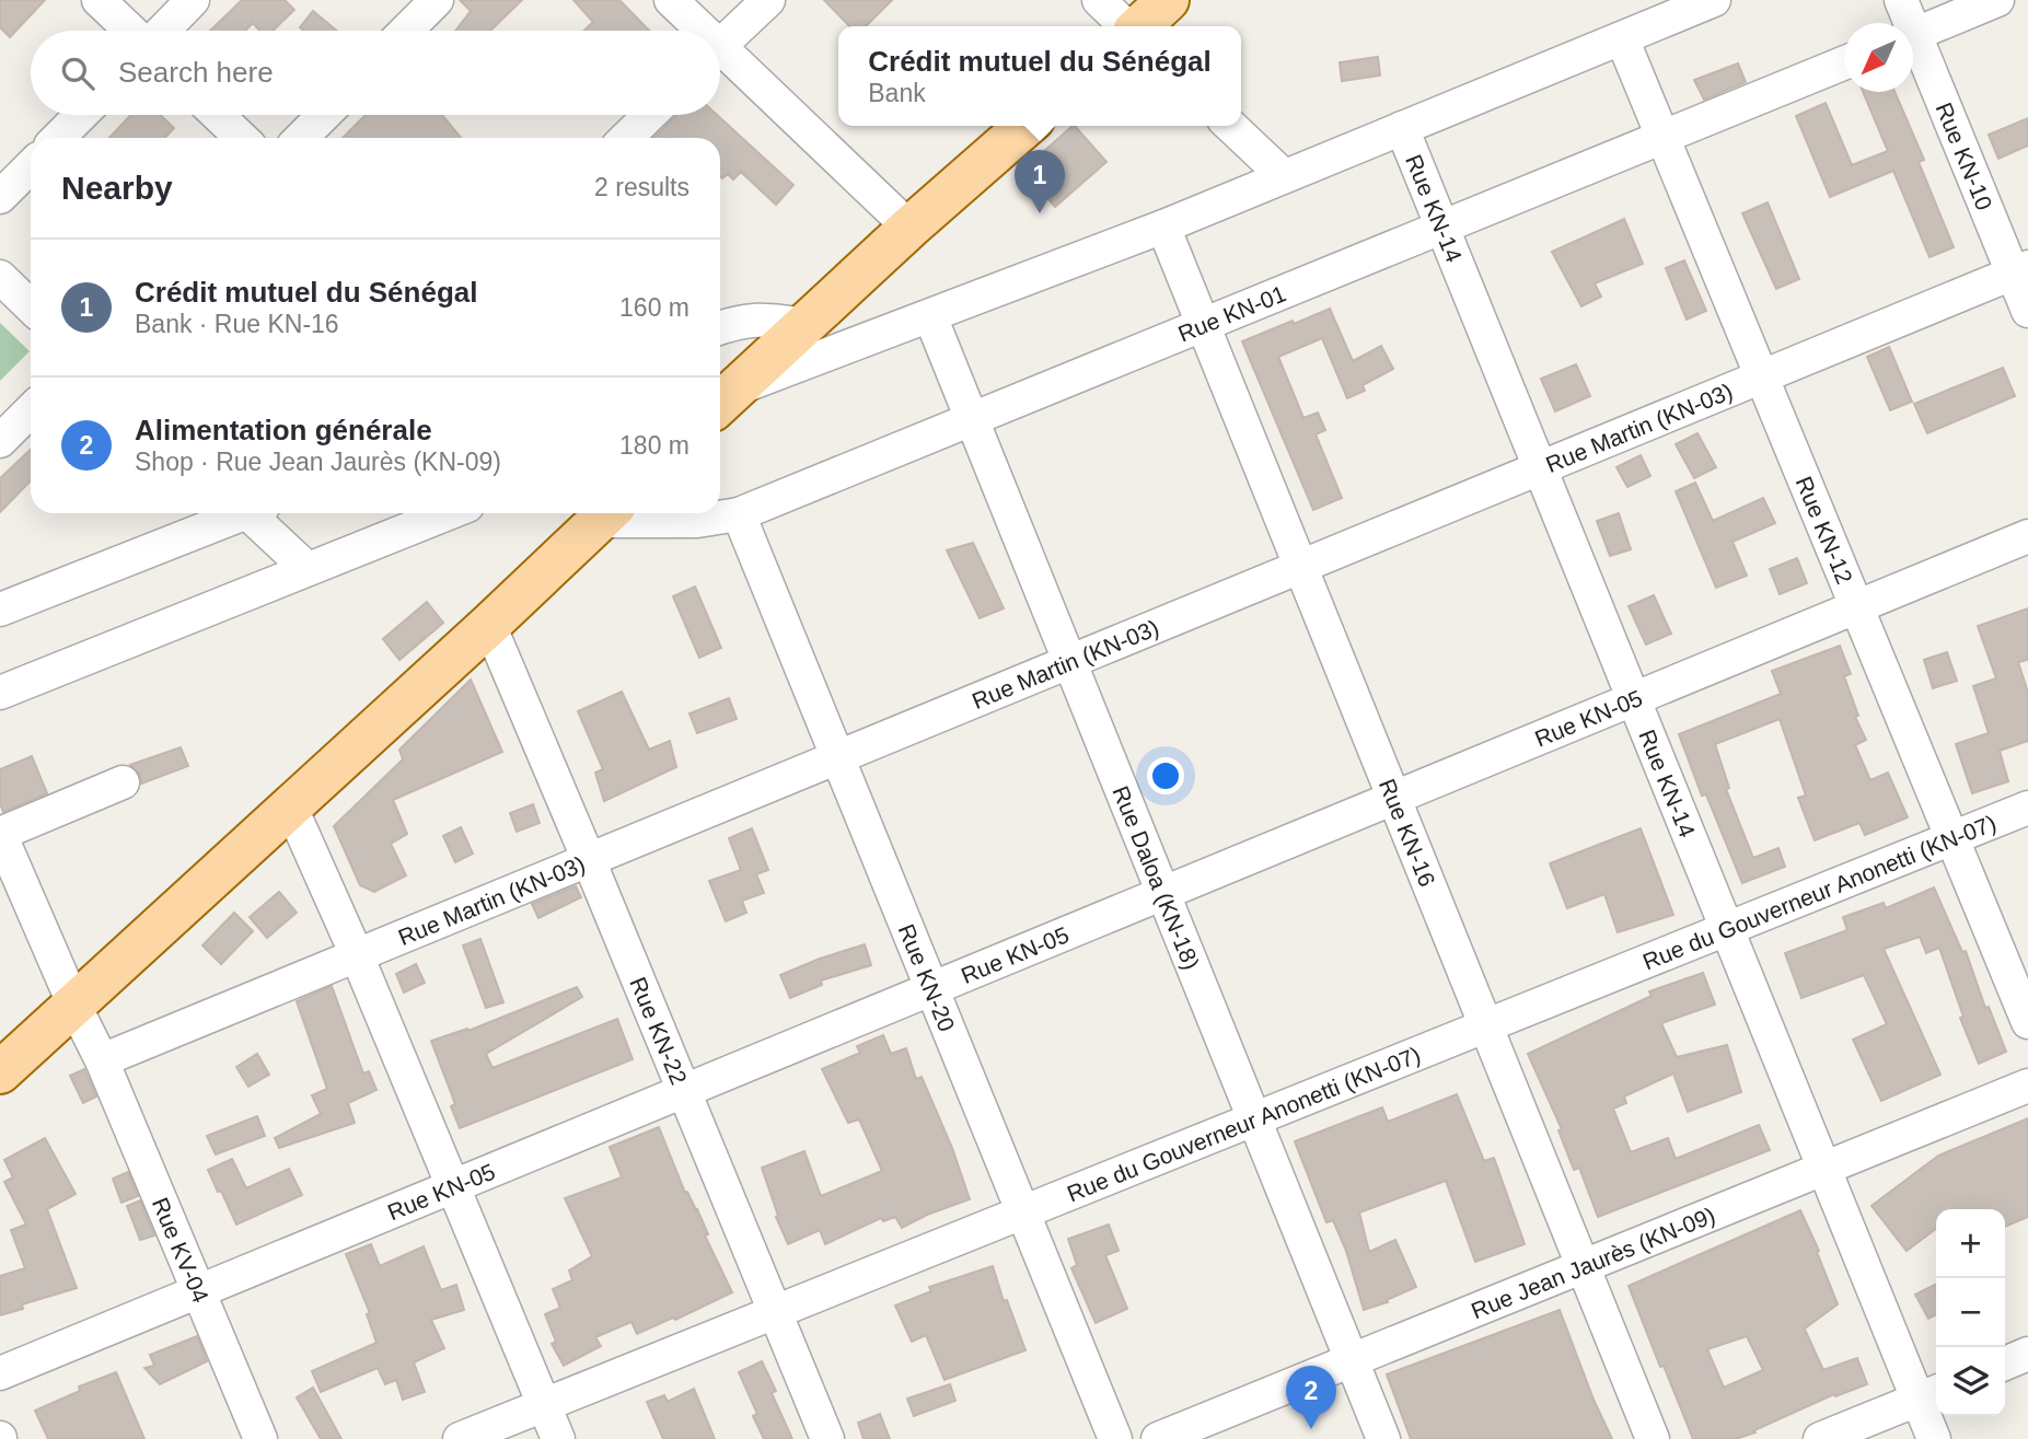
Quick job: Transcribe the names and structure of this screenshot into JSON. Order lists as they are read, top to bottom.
{
  "streets": {
    "street": [
      "Rue KN-10",
      "Rue KN-14",
      "Rue KN-01",
      "Rue Martin (KN-03)",
      "Rue KN-12",
      "Rue KN-05",
      "Rue KN-16",
      "Rue Daloa (KN-18)",
      "Rue du Gouverneur Anonetti (KN-07)",
      "Rue KN-20",
      "Rue KN-22",
      "Rue KV-04",
      "Rue Jean Jaurès (KN-09)"
    ]
  },
  "crossings": [
    ["Rue KN-10", "Rue Martin (KN-03)"],
    ["Rue KN-14", "Rue KN-01"],
    ["Rue KN-14", "Rue Martin (KN-03)"],
    ["Rue KN-14", "Rue KN-05"],
    ["Rue KN-14", "Rue du Gouverneur Anonetti (KN-07)"],
    ["Rue KN-14", "Rue Jean Jaurès (KN-09)"],
    ["Rue KN-01", "Rue KN-12"],
    ["Rue KN-01", "Rue KN-16"],
    ["Rue KN-01", "Rue Daloa (KN-18)"],
    ["Rue KN-01", "Rue KN-20"],
    ["Rue Martin (KN-03)", "Rue KN-12"],
    ["Rue Martin (KN-03)", "Rue KN-16"],
    ["Rue Martin (KN-03)", "Rue Daloa (KN-18)"],
    ["Rue Martin (KN-03)", "Rue KN-20"],
    ["Rue Martin (KN-03)", "Rue KN-22"],
    ["Rue Martin (KN-03)", "Rue KV-04"],
    ["Rue KN-12", "Rue KN-05"],
    ["Rue KN-12", "Rue du Gouverneur Anonetti (KN-07)"],
    ["Rue KN-05", "Rue KN-16"],
    ["Rue KN-05", "Rue Daloa (KN-18)"],
    ["Rue KN-05", "Rue KN-20"],
    ["Rue KN-05", "Rue KN-22"],
    ["Rue KN-05", "Rue KV-04"],
    ["Rue KN-16", "Rue du Gouverneur Anonetti (KN-07)"],
    ["Rue KN-16", "Rue Jean Jaurès (KN-09)"],
    ["Rue Daloa (KN-18)", "Rue du Gouverneur Anonetti (KN-07)"],
    ["Rue Daloa (KN-18)", "Rue Jean Jaurès (KN-09)"],
    ["Rue du Gouverneur Anonetti (KN-07)", "Rue KN-20"],
    ["Rue du Gouverneur Anonetti (KN-07)", "Rue KN-22"]
  ],
  "north": "bottom left",
  "page": {
    "popup": ["Crédit mutuel du Sénégal", "Bank"],
    "search": "Search here",
    "heading": ["Nearby", "2 results"],
    "pins": ["1", "2"],
    "list": [
      {
        "mark": "1",
        "name": "Crédit mutuel du Sénégal",
        "note": "Bank · Rue KN-16",
        "value": "160 m"
      },
      {
        "mark": "2",
        "name": "Alimentation générale",
        "note": "Shop · Rue Jean Jaurès (KN-09)",
        "value": "180 m"
      }
    ],
    "map_buttons": ["+", "−"]
  }
}
